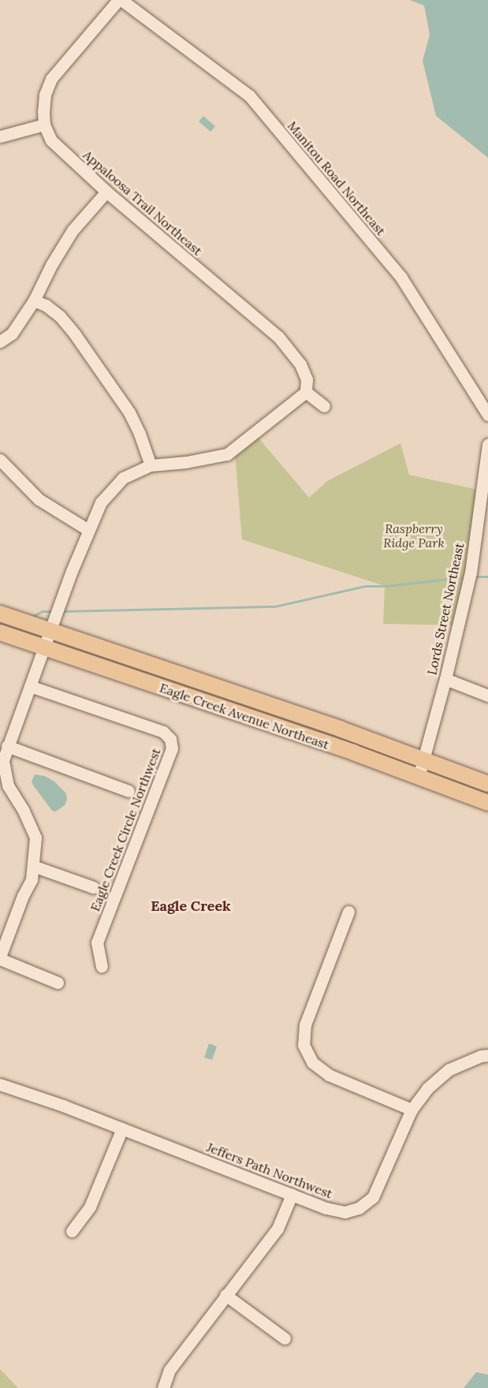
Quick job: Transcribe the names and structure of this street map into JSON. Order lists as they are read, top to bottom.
{
  "streets": {
    "main road": ["Eagle Creek Avenue Northeast"],
    "street": [
      "Manitou Road Northeast",
      "Appaloosa Trail Northeast",
      "Lords Street Northeast",
      "Eagle Creek Circle Northwest",
      "Jeffers Path Northwest"
    ]
  },
  "crossings": [
    ["Lords Street Northeast", "Eagle Creek Avenue Northeast"]
  ],
  "districts": ["Eagle Creek"],
  "parks": ["Raspberry Ridge Park"]
}
